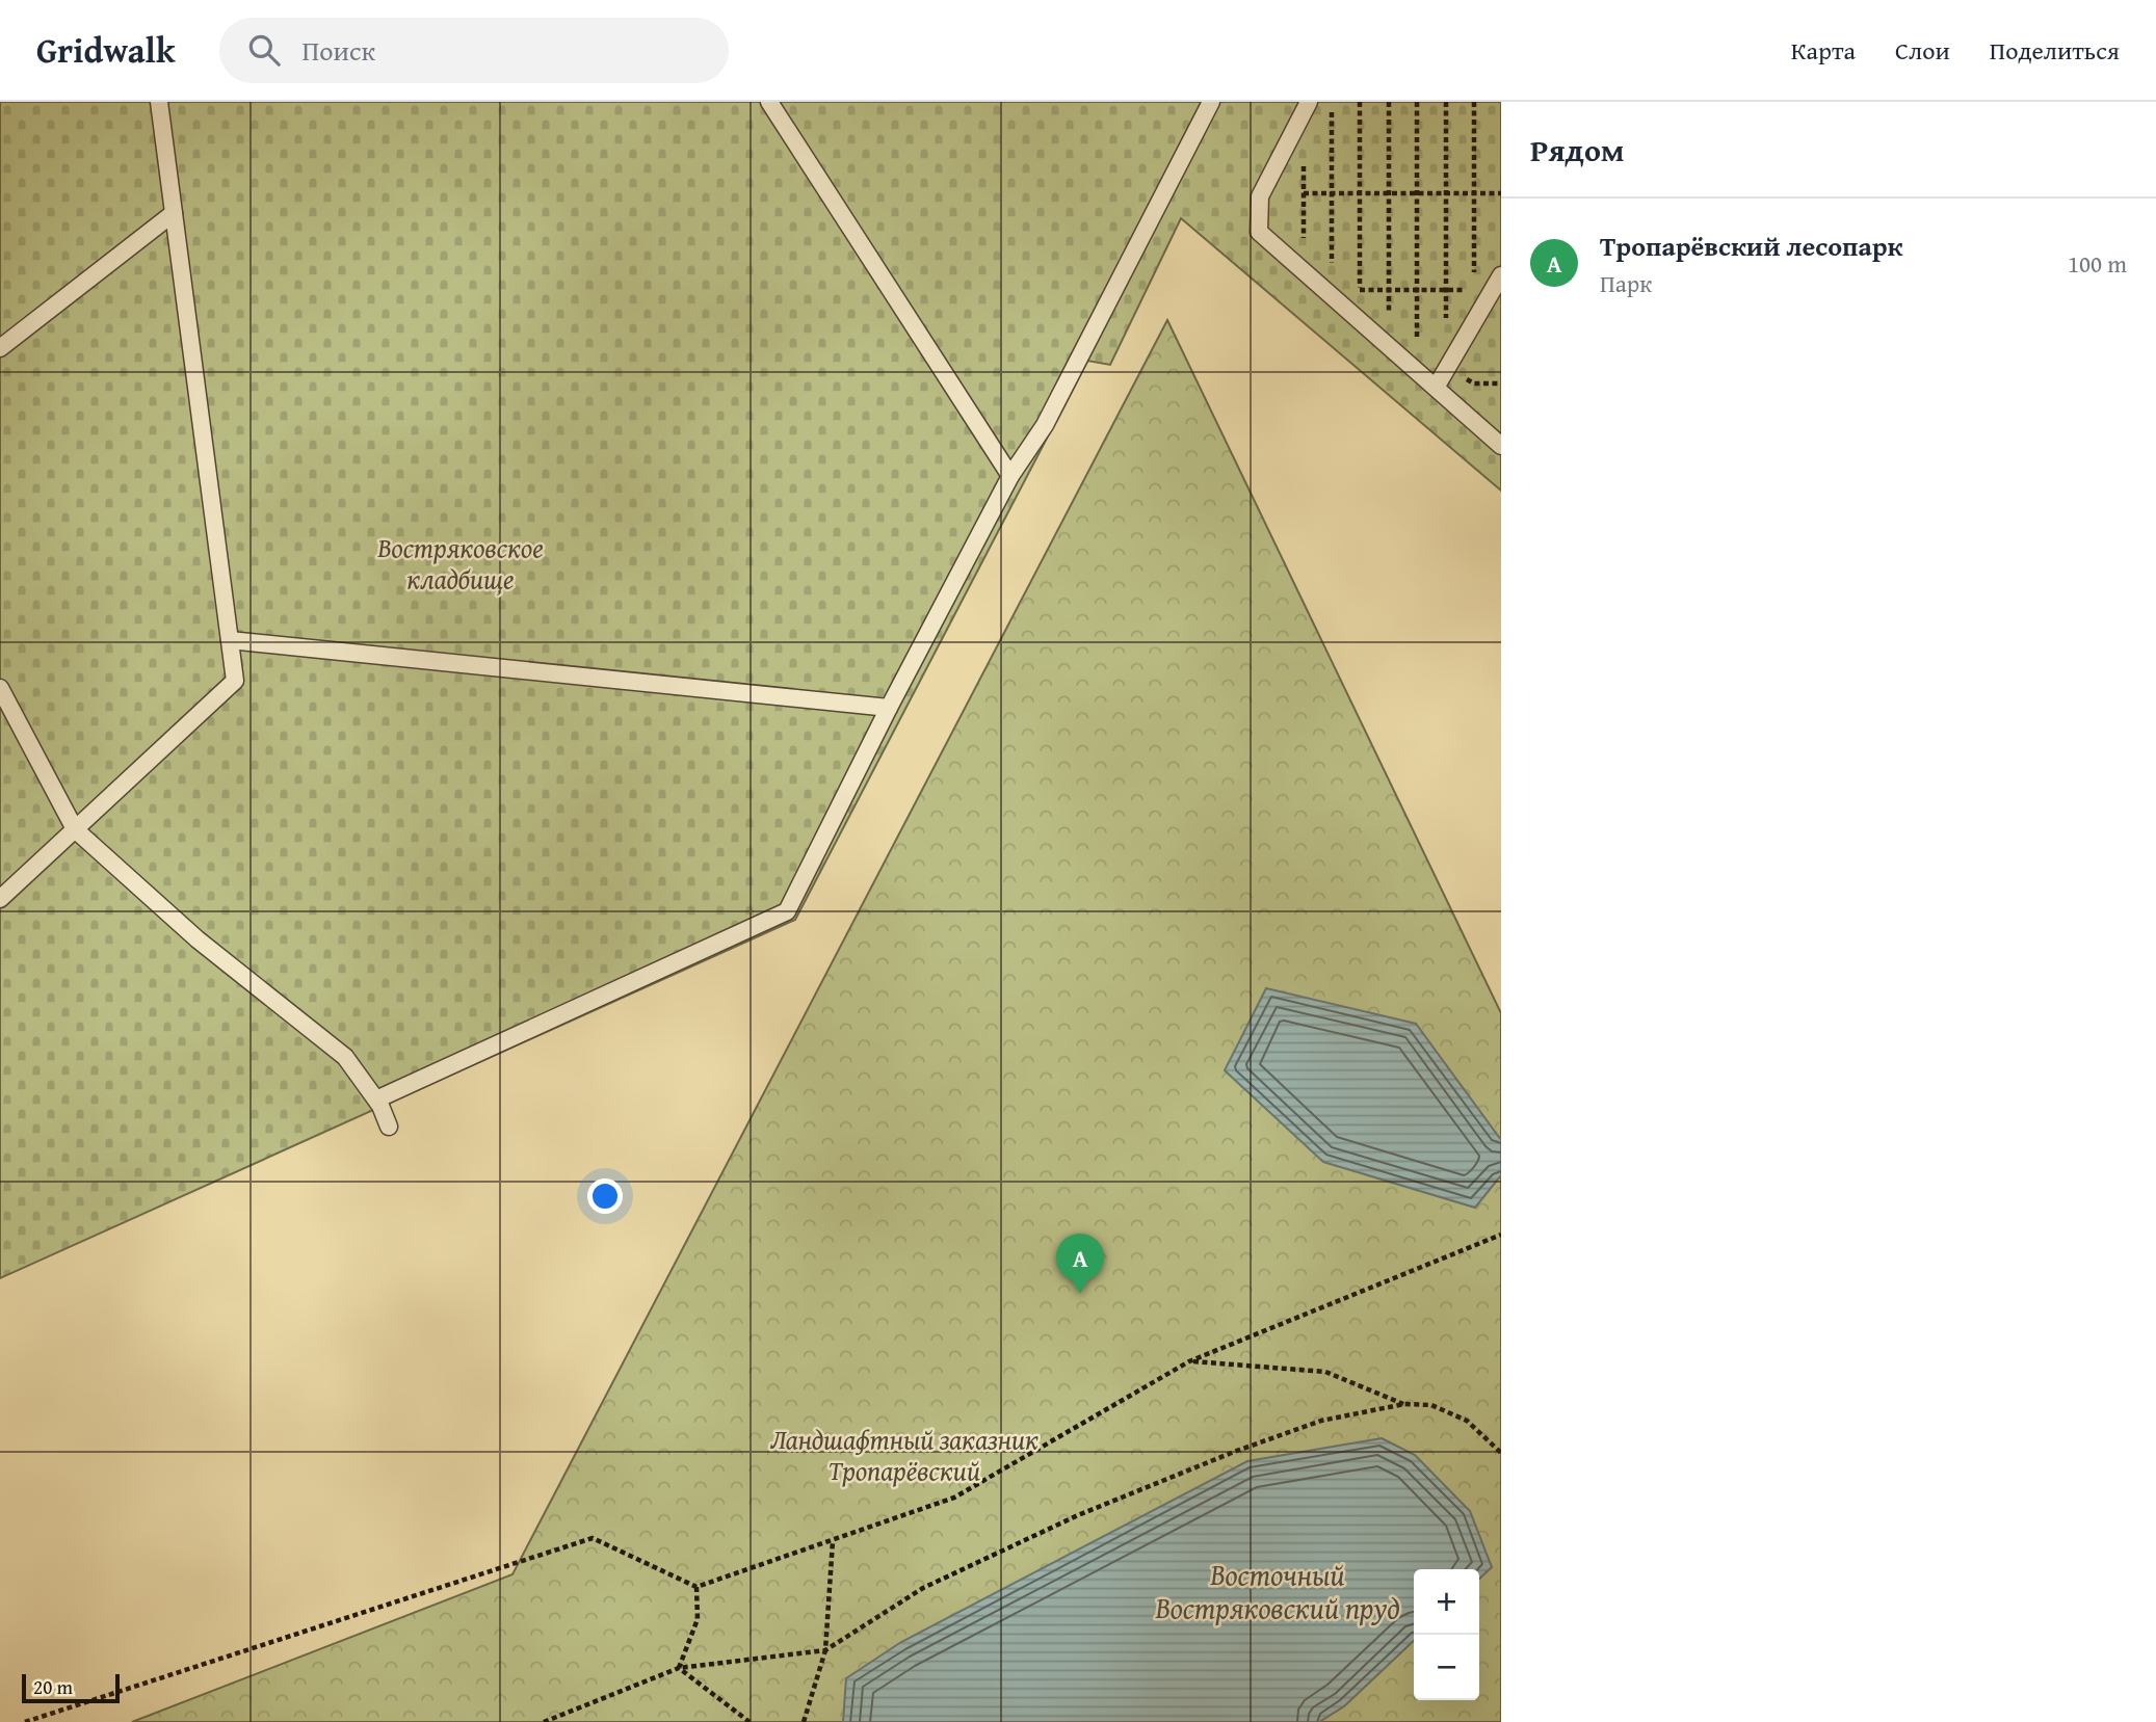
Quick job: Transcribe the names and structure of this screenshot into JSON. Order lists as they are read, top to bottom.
{
  "water": ["Восточный Востряковский пруд"],
  "parks": ["Востряковское кладбище", "Ландшафтный заказник Тропарёвский"],
  "scale_bar": "20 m",
  "page": {
    "header": "Gridwalk",
    "search": "Поиск",
    "nav": ["Карта", "Слои", "Поделиться"],
    "heading": "Рядом",
    "list": [
      {
        "mark": "A",
        "name": "Тропарёвский лесопарк",
        "note": "Парк",
        "value": "100 m"
      }
    ],
    "pins": "A",
    "map_buttons": ["+", "−"],
    "scale": "20 m"
  }
}
